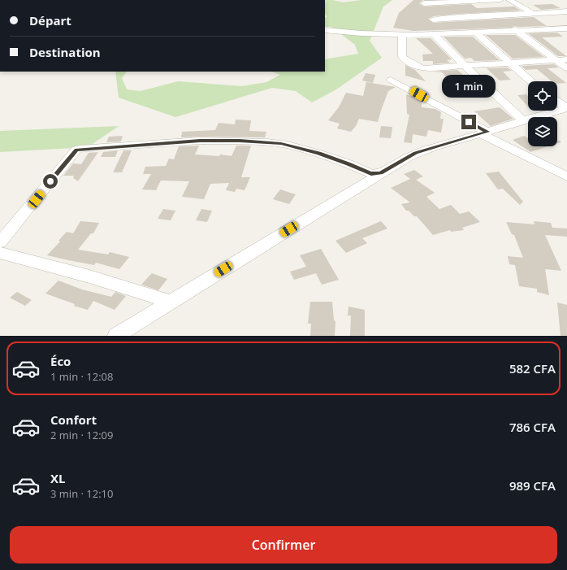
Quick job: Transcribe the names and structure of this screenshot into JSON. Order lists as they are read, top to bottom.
{
  "page": {
    "banner": ["Départ", "Destination"],
    "bubble": "1 min",
    "list": [
      {
        "name": "Éco",
        "note": "1 min · 12:08",
        "value": "582 CFA"
      },
      {
        "name": "Confort",
        "note": "2 min · 12:09",
        "value": "786 CFA"
      },
      {
        "name": "XL",
        "note": "3 min · 12:10",
        "value": "989 CFA"
      }
    ],
    "buttons": "Confirmer"
  }
}
